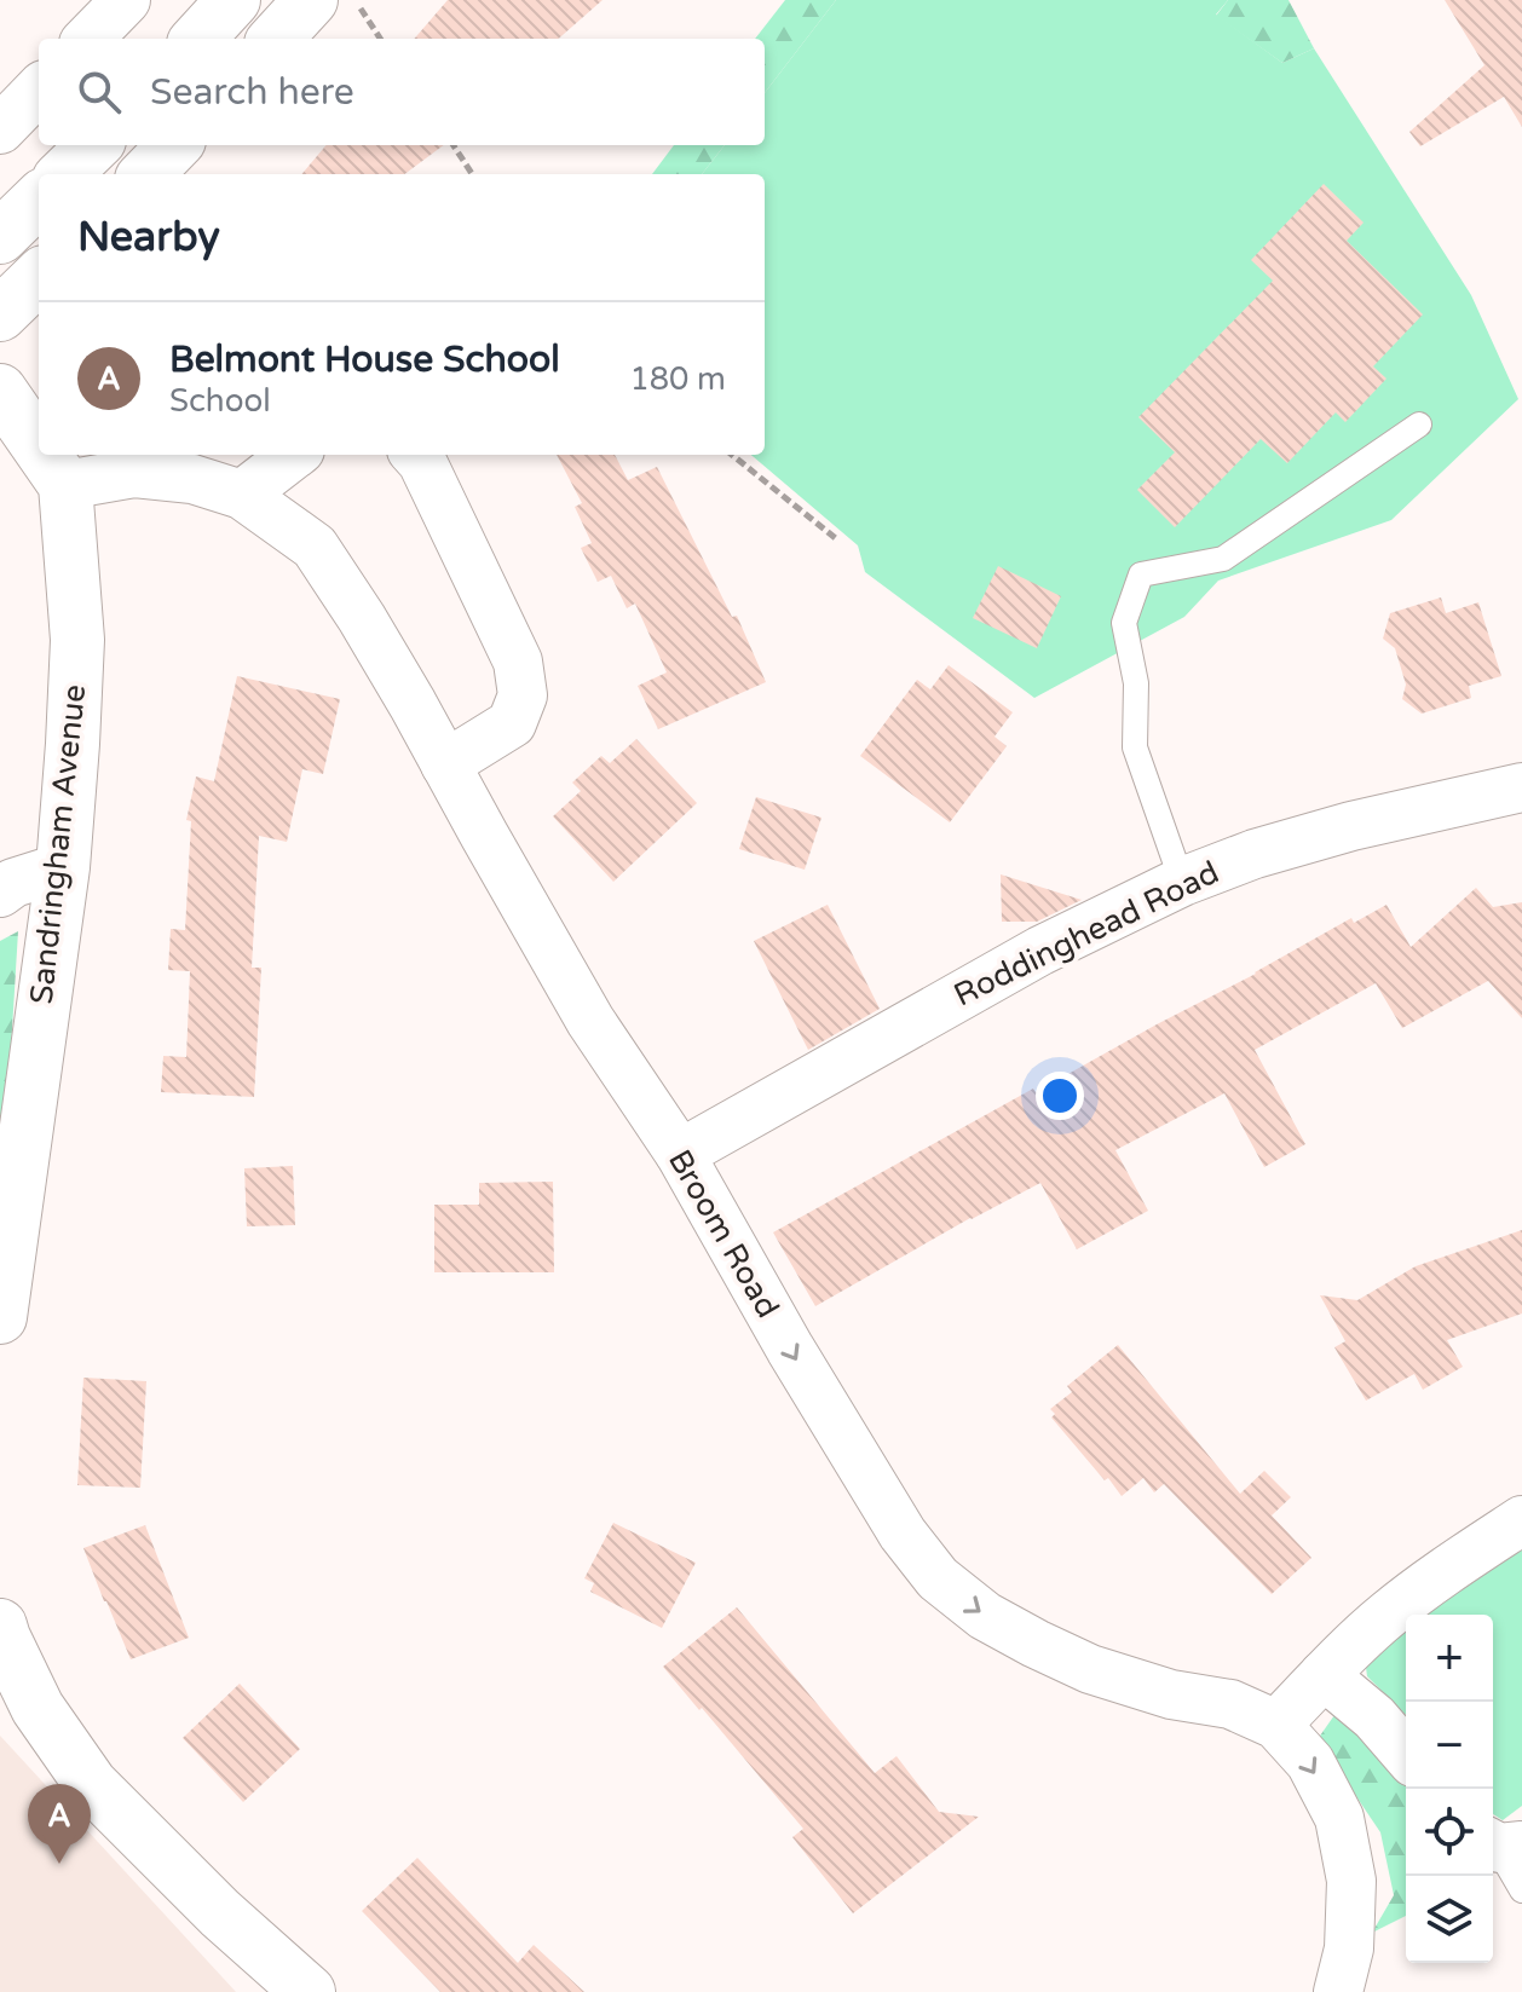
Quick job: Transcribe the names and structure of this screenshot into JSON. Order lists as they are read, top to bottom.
{
  "streets": {
    "street": ["Sandringham Avenue", "Roddinghead Road", "Broom Road"]
  },
  "crossings": [
    ["Sandringham Avenue", "Broom Road"],
    ["Roddinghead Road", "Broom Road"]
  ],
  "one_way": ["Broom Road"],
  "page": {
    "search": "Search here",
    "heading": "Nearby",
    "list": [
      {
        "mark": "A",
        "name": "Belmont House School",
        "note": "School",
        "value": "180 m"
      }
    ],
    "map_buttons": ["+", "−"],
    "pins": "A"
  }
}
